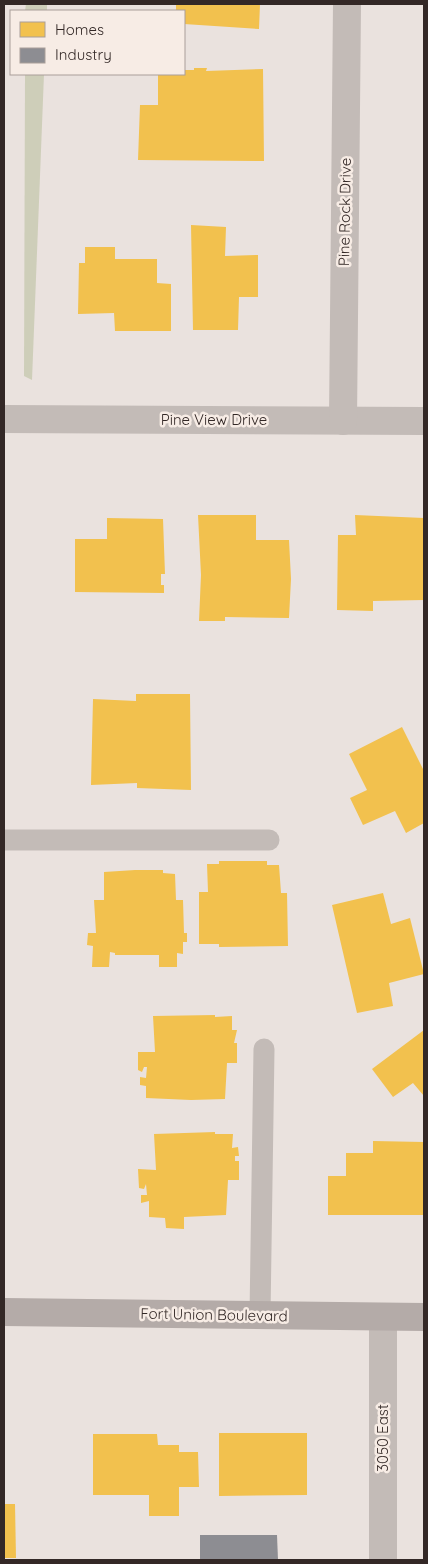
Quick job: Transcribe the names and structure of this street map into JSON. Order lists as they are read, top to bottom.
{
  "streets": {
    "main road": ["Fort Union Boulevard"],
    "street": ["Pine Rock Drive", "Pine View Drive", "3050 East"]
  },
  "crossings": [
    ["Pine Rock Drive", "Pine View Drive"],
    ["Fort Union Boulevard", "3050 East"]
  ],
  "legend": ["Homes", "Industry"]
}
